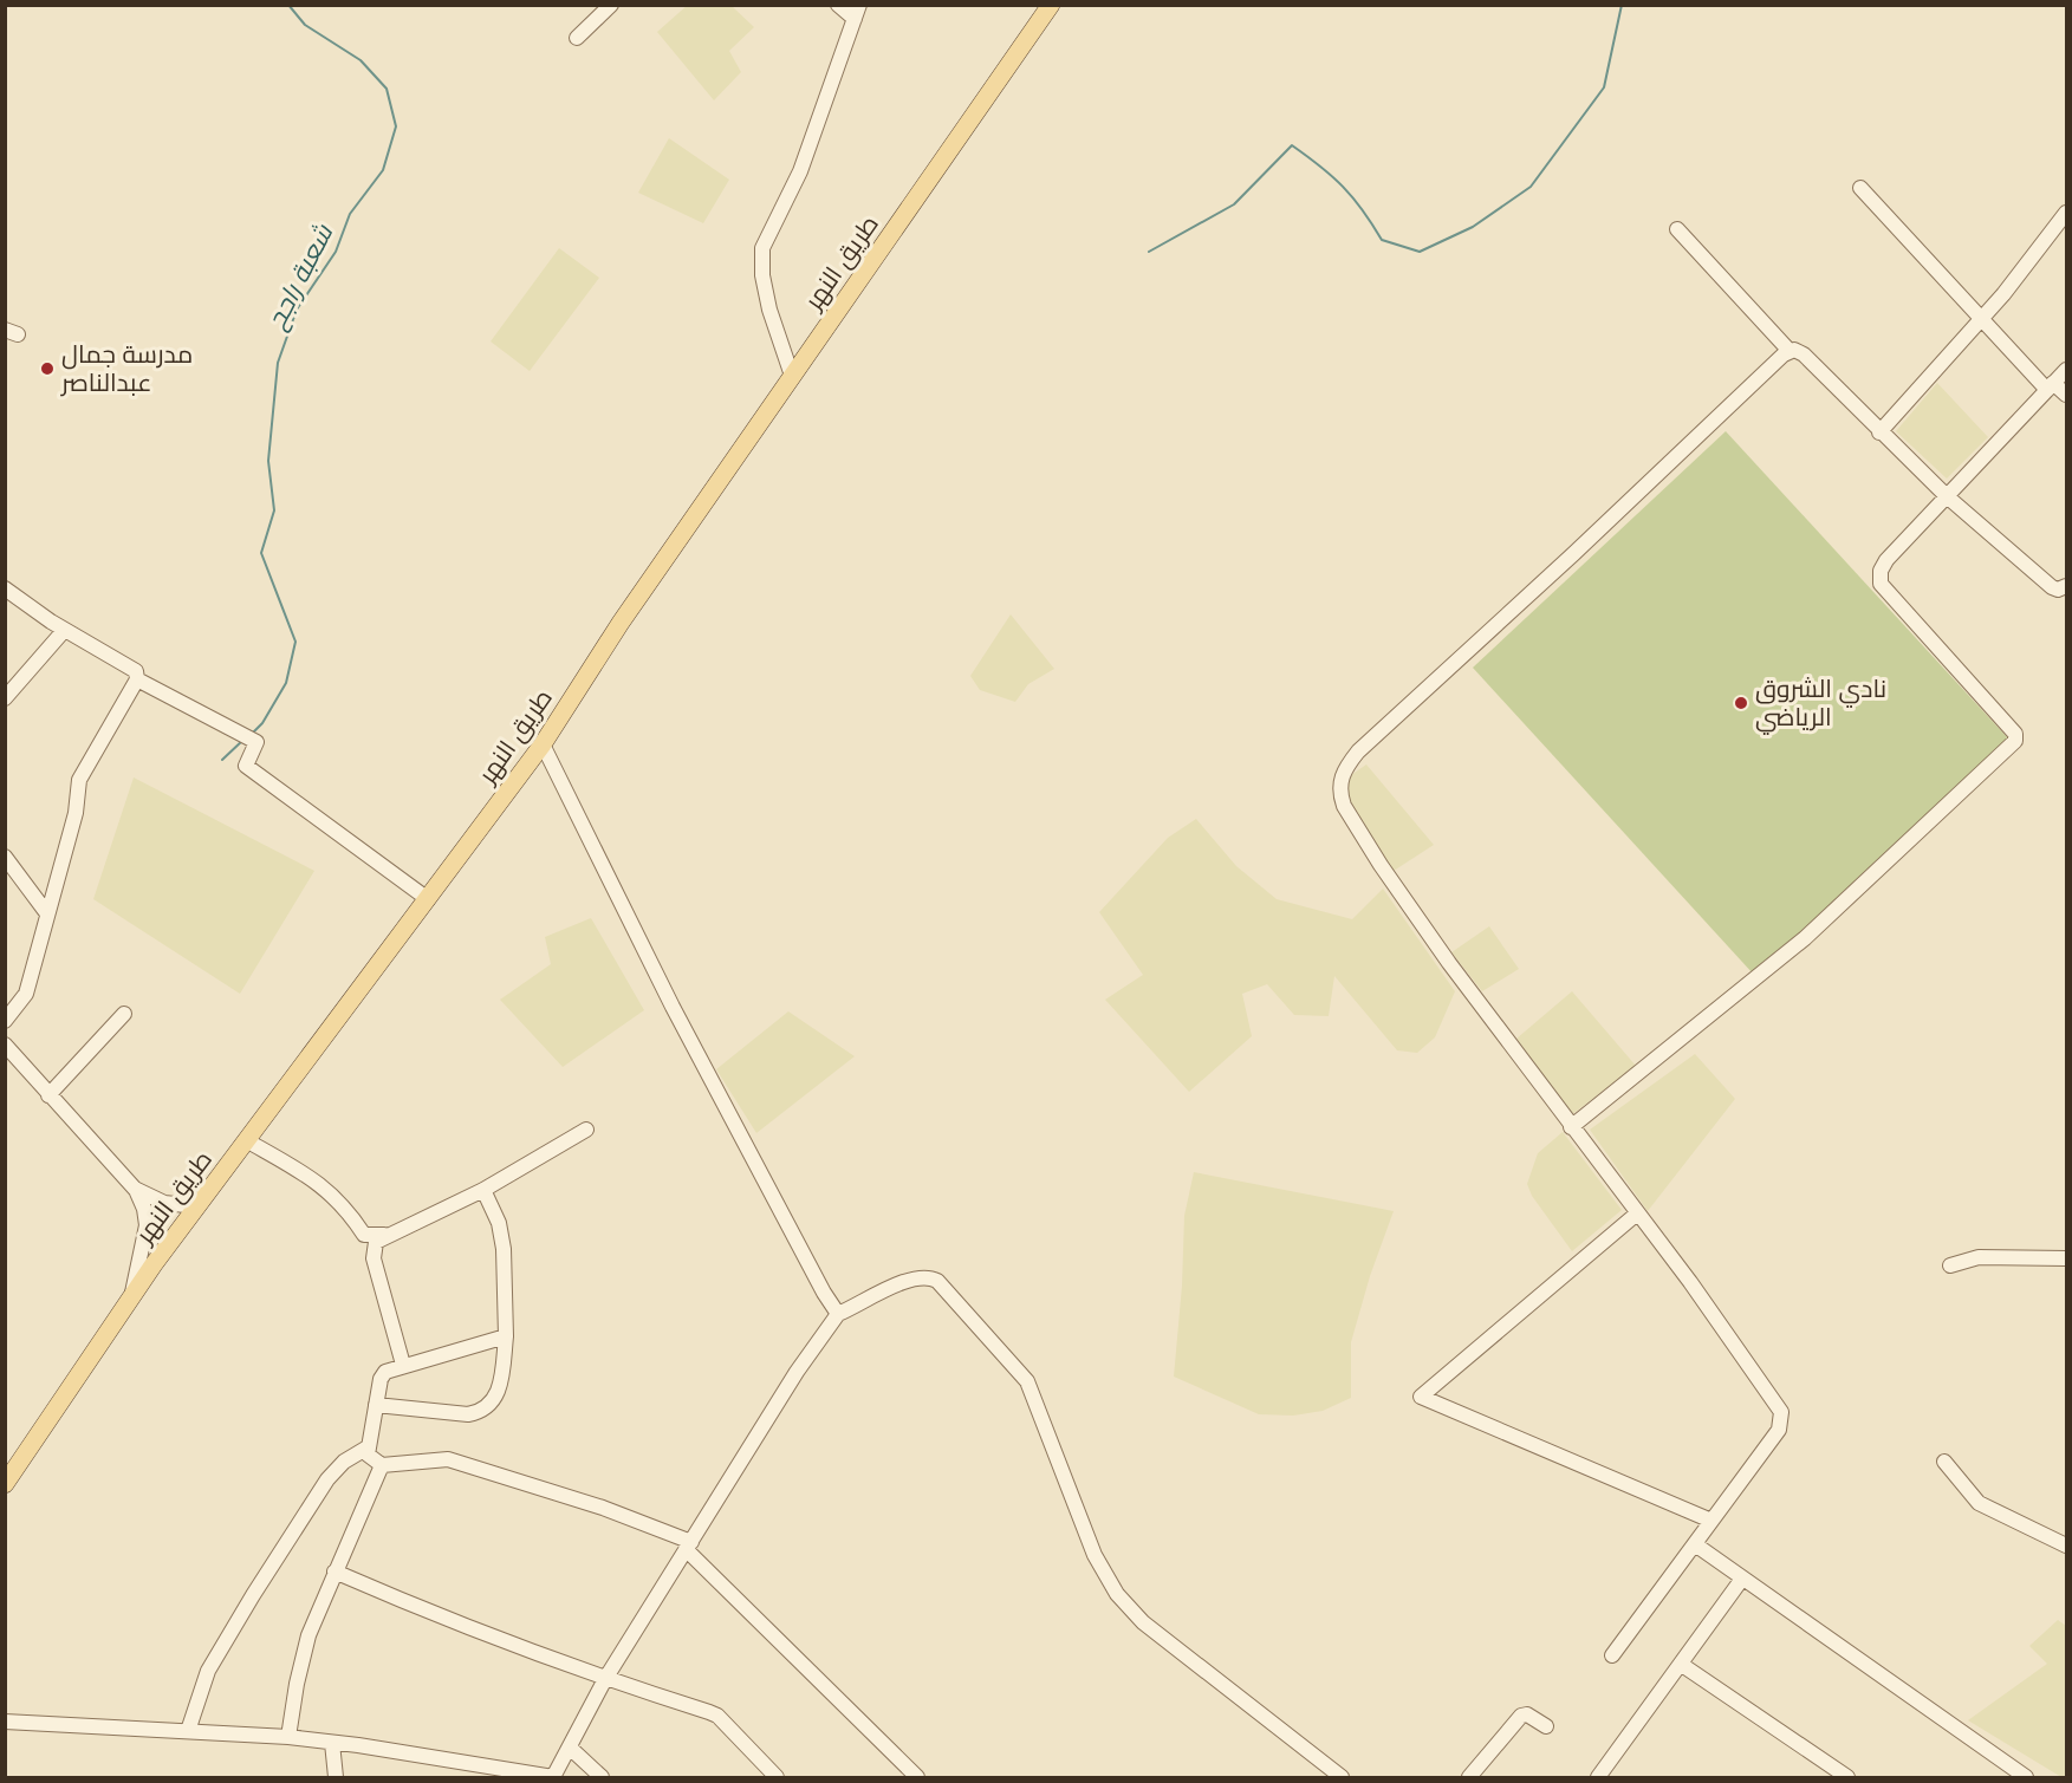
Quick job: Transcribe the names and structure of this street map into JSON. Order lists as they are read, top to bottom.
{
  "streets": {
    "main road": ["طريق النهر"]
  },
  "water": ["شعبة راجح"],
  "places": ["مدرسة جمال عبدالناصر", "نادي الشروق الرياضي"]
}
